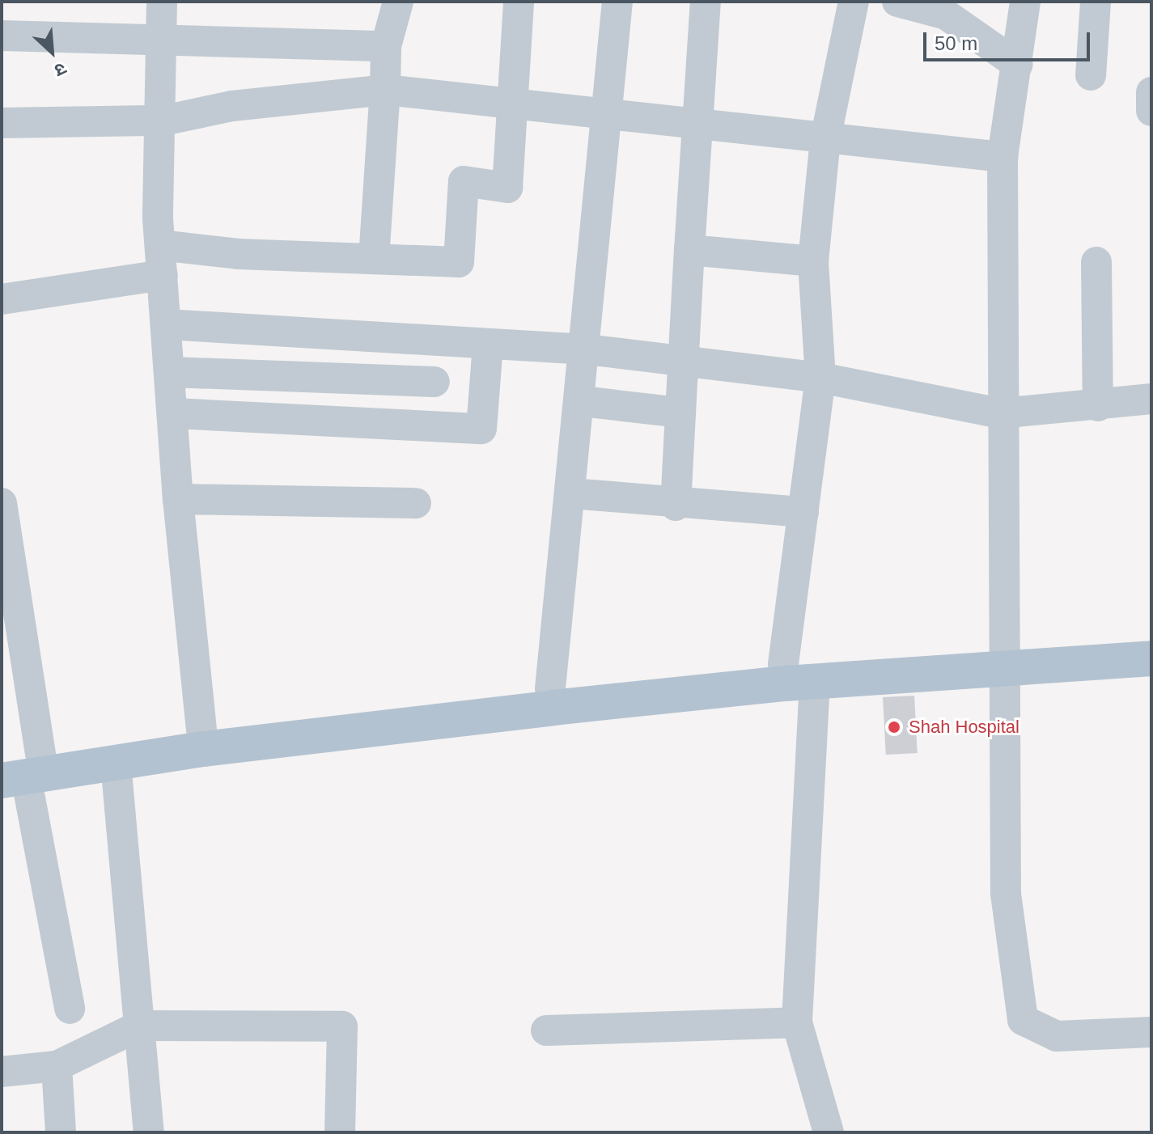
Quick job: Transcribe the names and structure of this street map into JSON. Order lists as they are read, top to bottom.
{
  "places": ["Shah Hospital"],
  "scale_bar": "50 m",
  "north": "bottom right"
}
